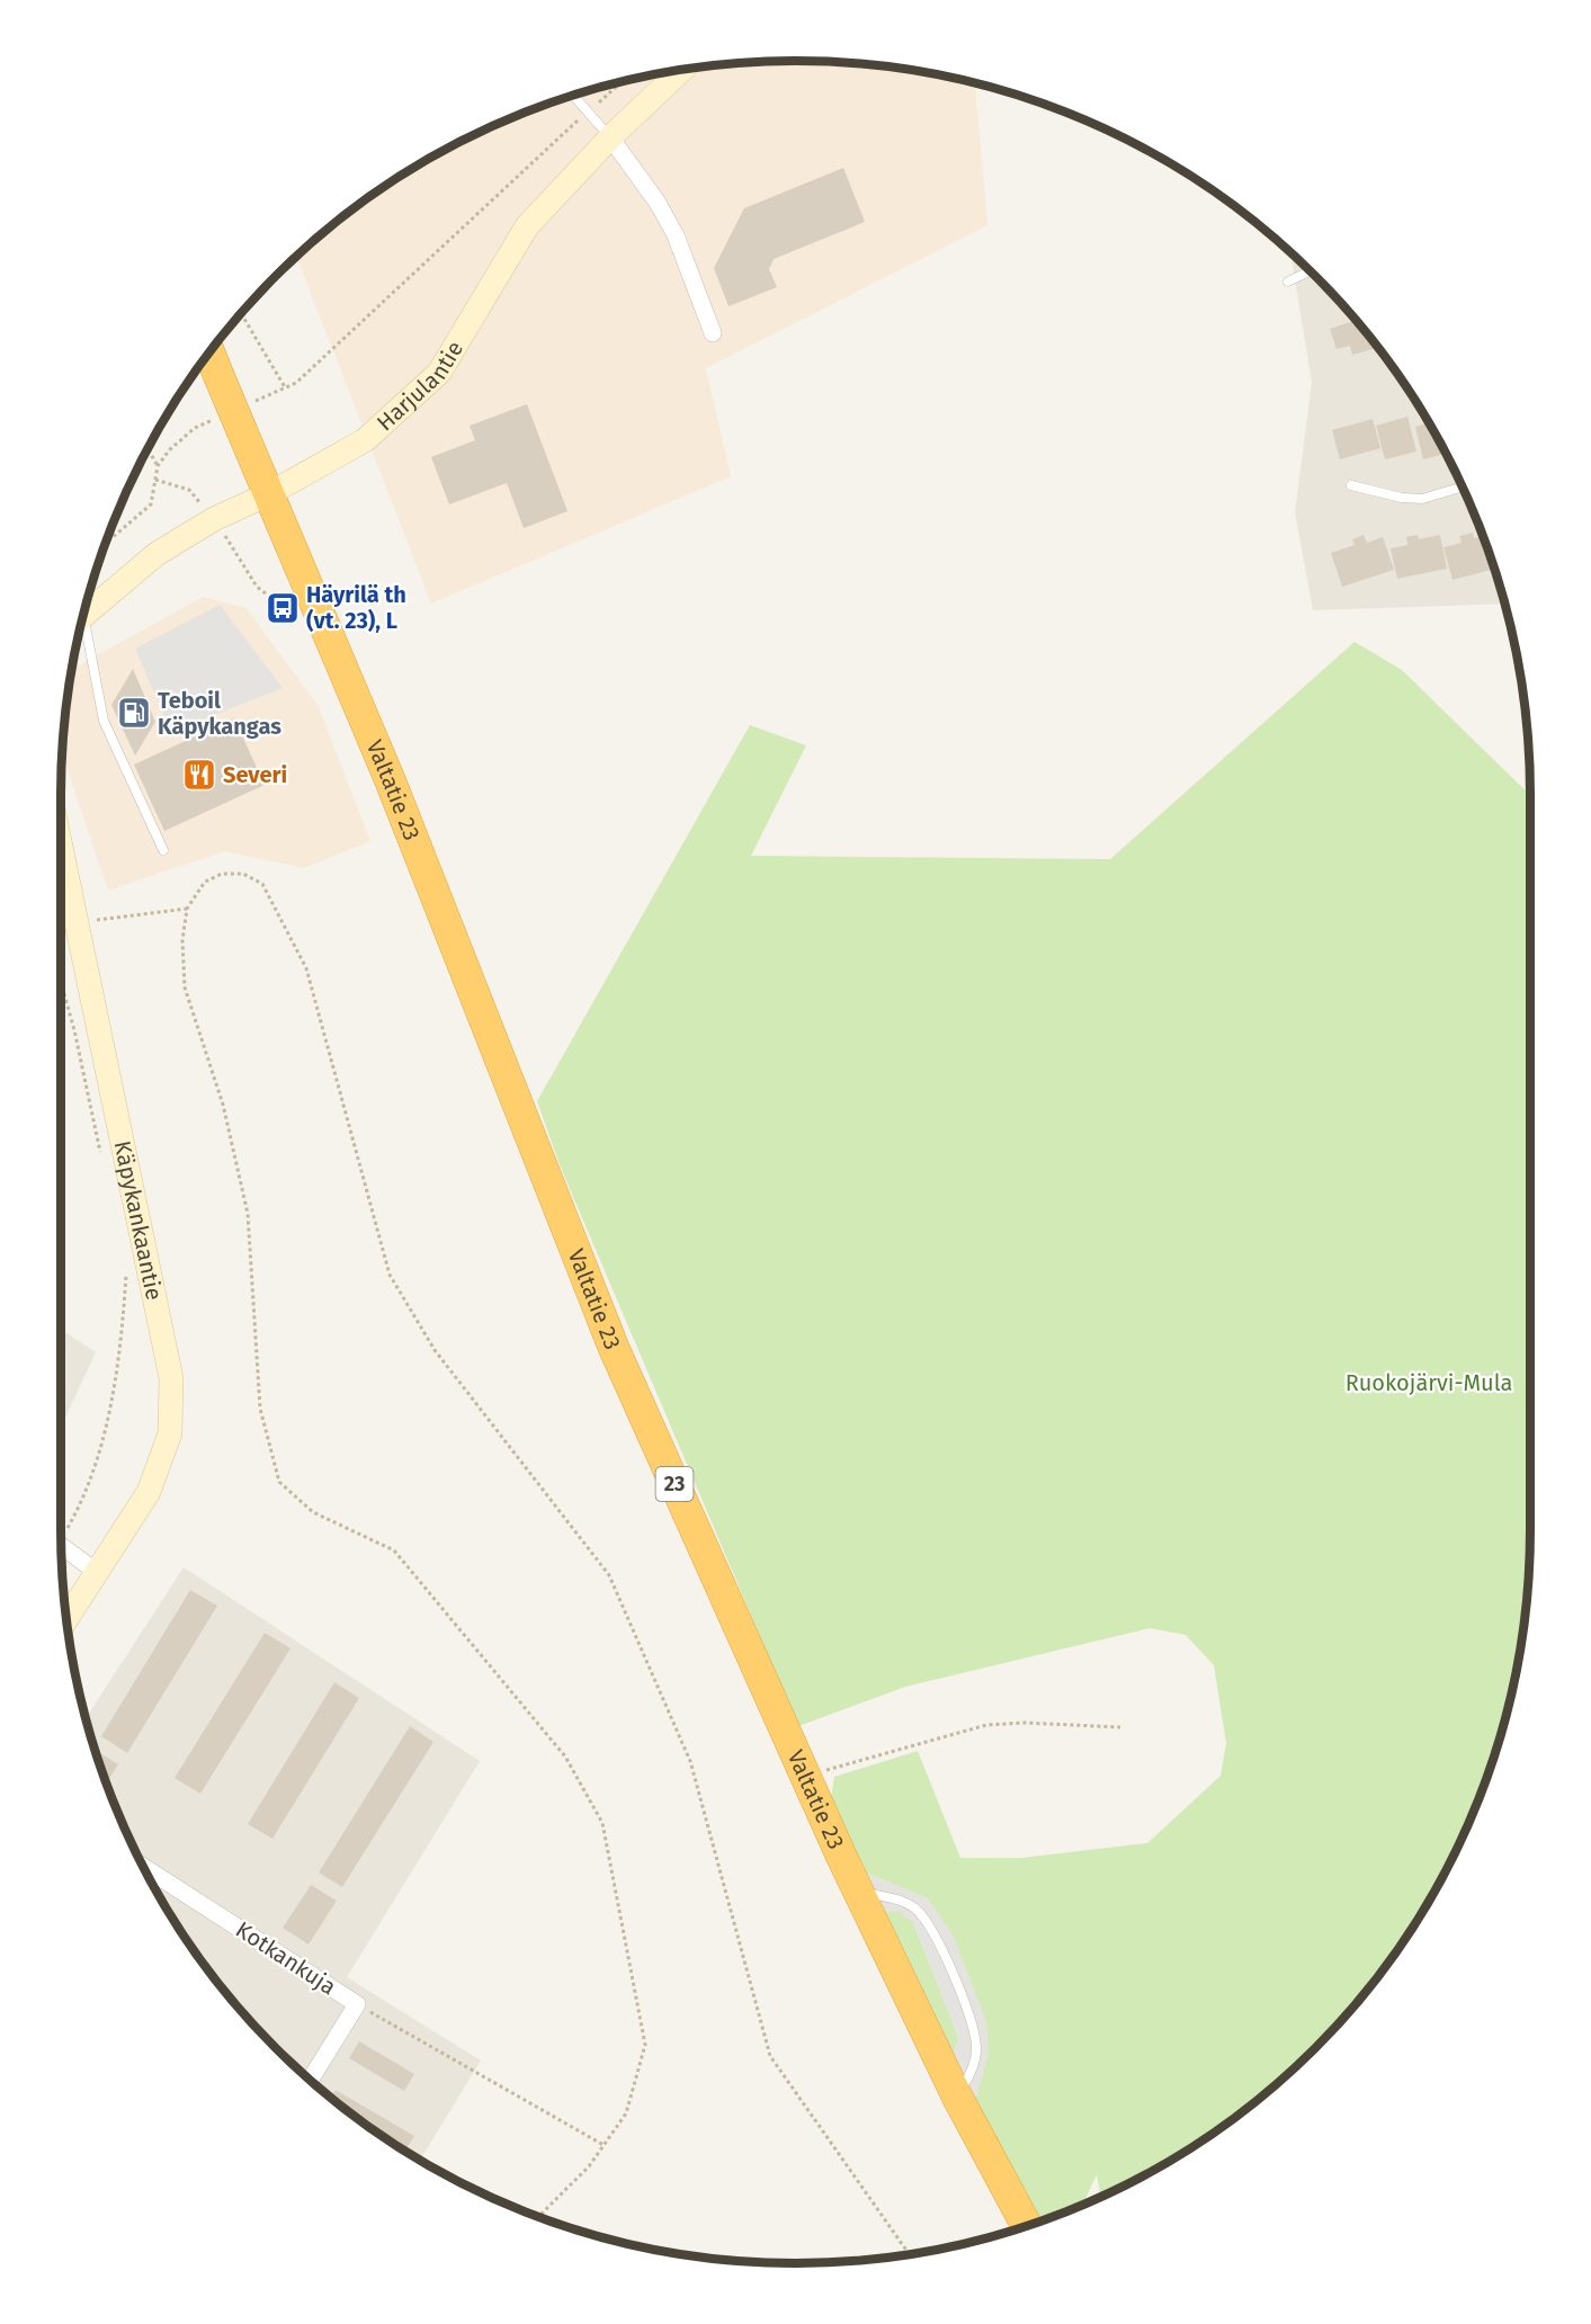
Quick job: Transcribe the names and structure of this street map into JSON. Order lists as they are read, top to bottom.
{
  "streets": {
    "highway": ["Valtatie 23", "23"],
    "street": ["Harjulantie", "Käpykankaantie", "Kotkankuja"]
  },
  "crossings": [
    ["Harjulantie", "Valtatie 23"]
  ],
  "parks": ["Ruokojärvi-Mula"],
  "places": {
    "bus stop": ["Häyrilä th (vt. 23), L"],
    "fuel station": ["Teboil Käpykangas"],
    "restaurant": ["Severi"]
  }
}
